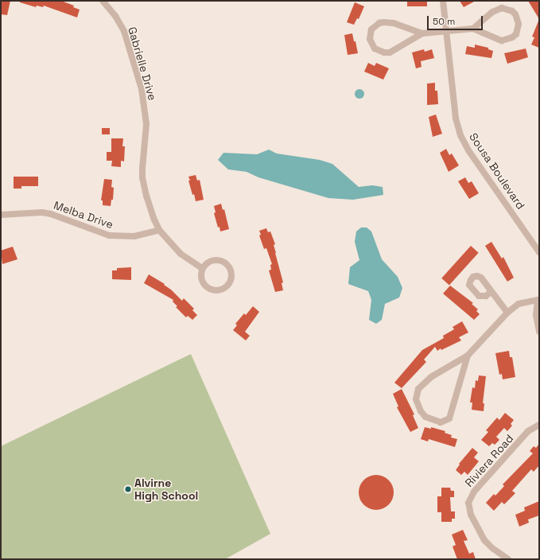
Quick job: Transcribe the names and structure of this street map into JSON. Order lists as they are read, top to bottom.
{
  "streets": {
    "street": [
      "Gabrielle Drive",
      "Sousa Boulevard",
      "Melba Drive",
      "Riviera Road"
    ]
  },
  "crossings": [
    ["Gabrielle Drive", "Melba Drive"]
  ],
  "places": ["Alvirne High School"],
  "scale_bar": "50 m"
}
